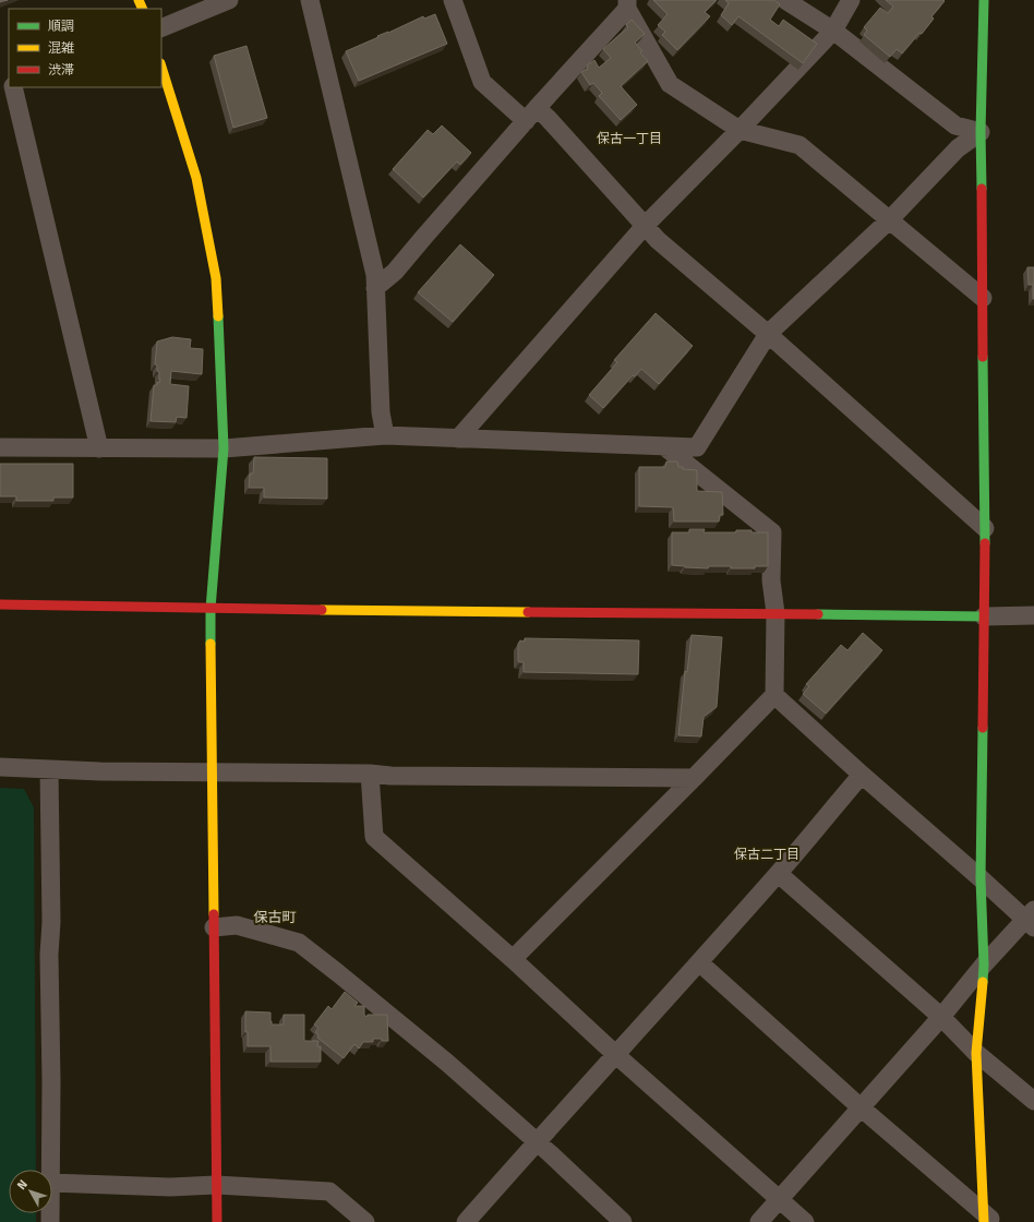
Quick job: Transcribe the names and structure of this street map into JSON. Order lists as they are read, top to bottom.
{
  "districts": ["保古一丁目", "保古二丁目", "保古町"],
  "legend": ["順調", "混雑", "渋滞"],
  "north": "top left"
}
